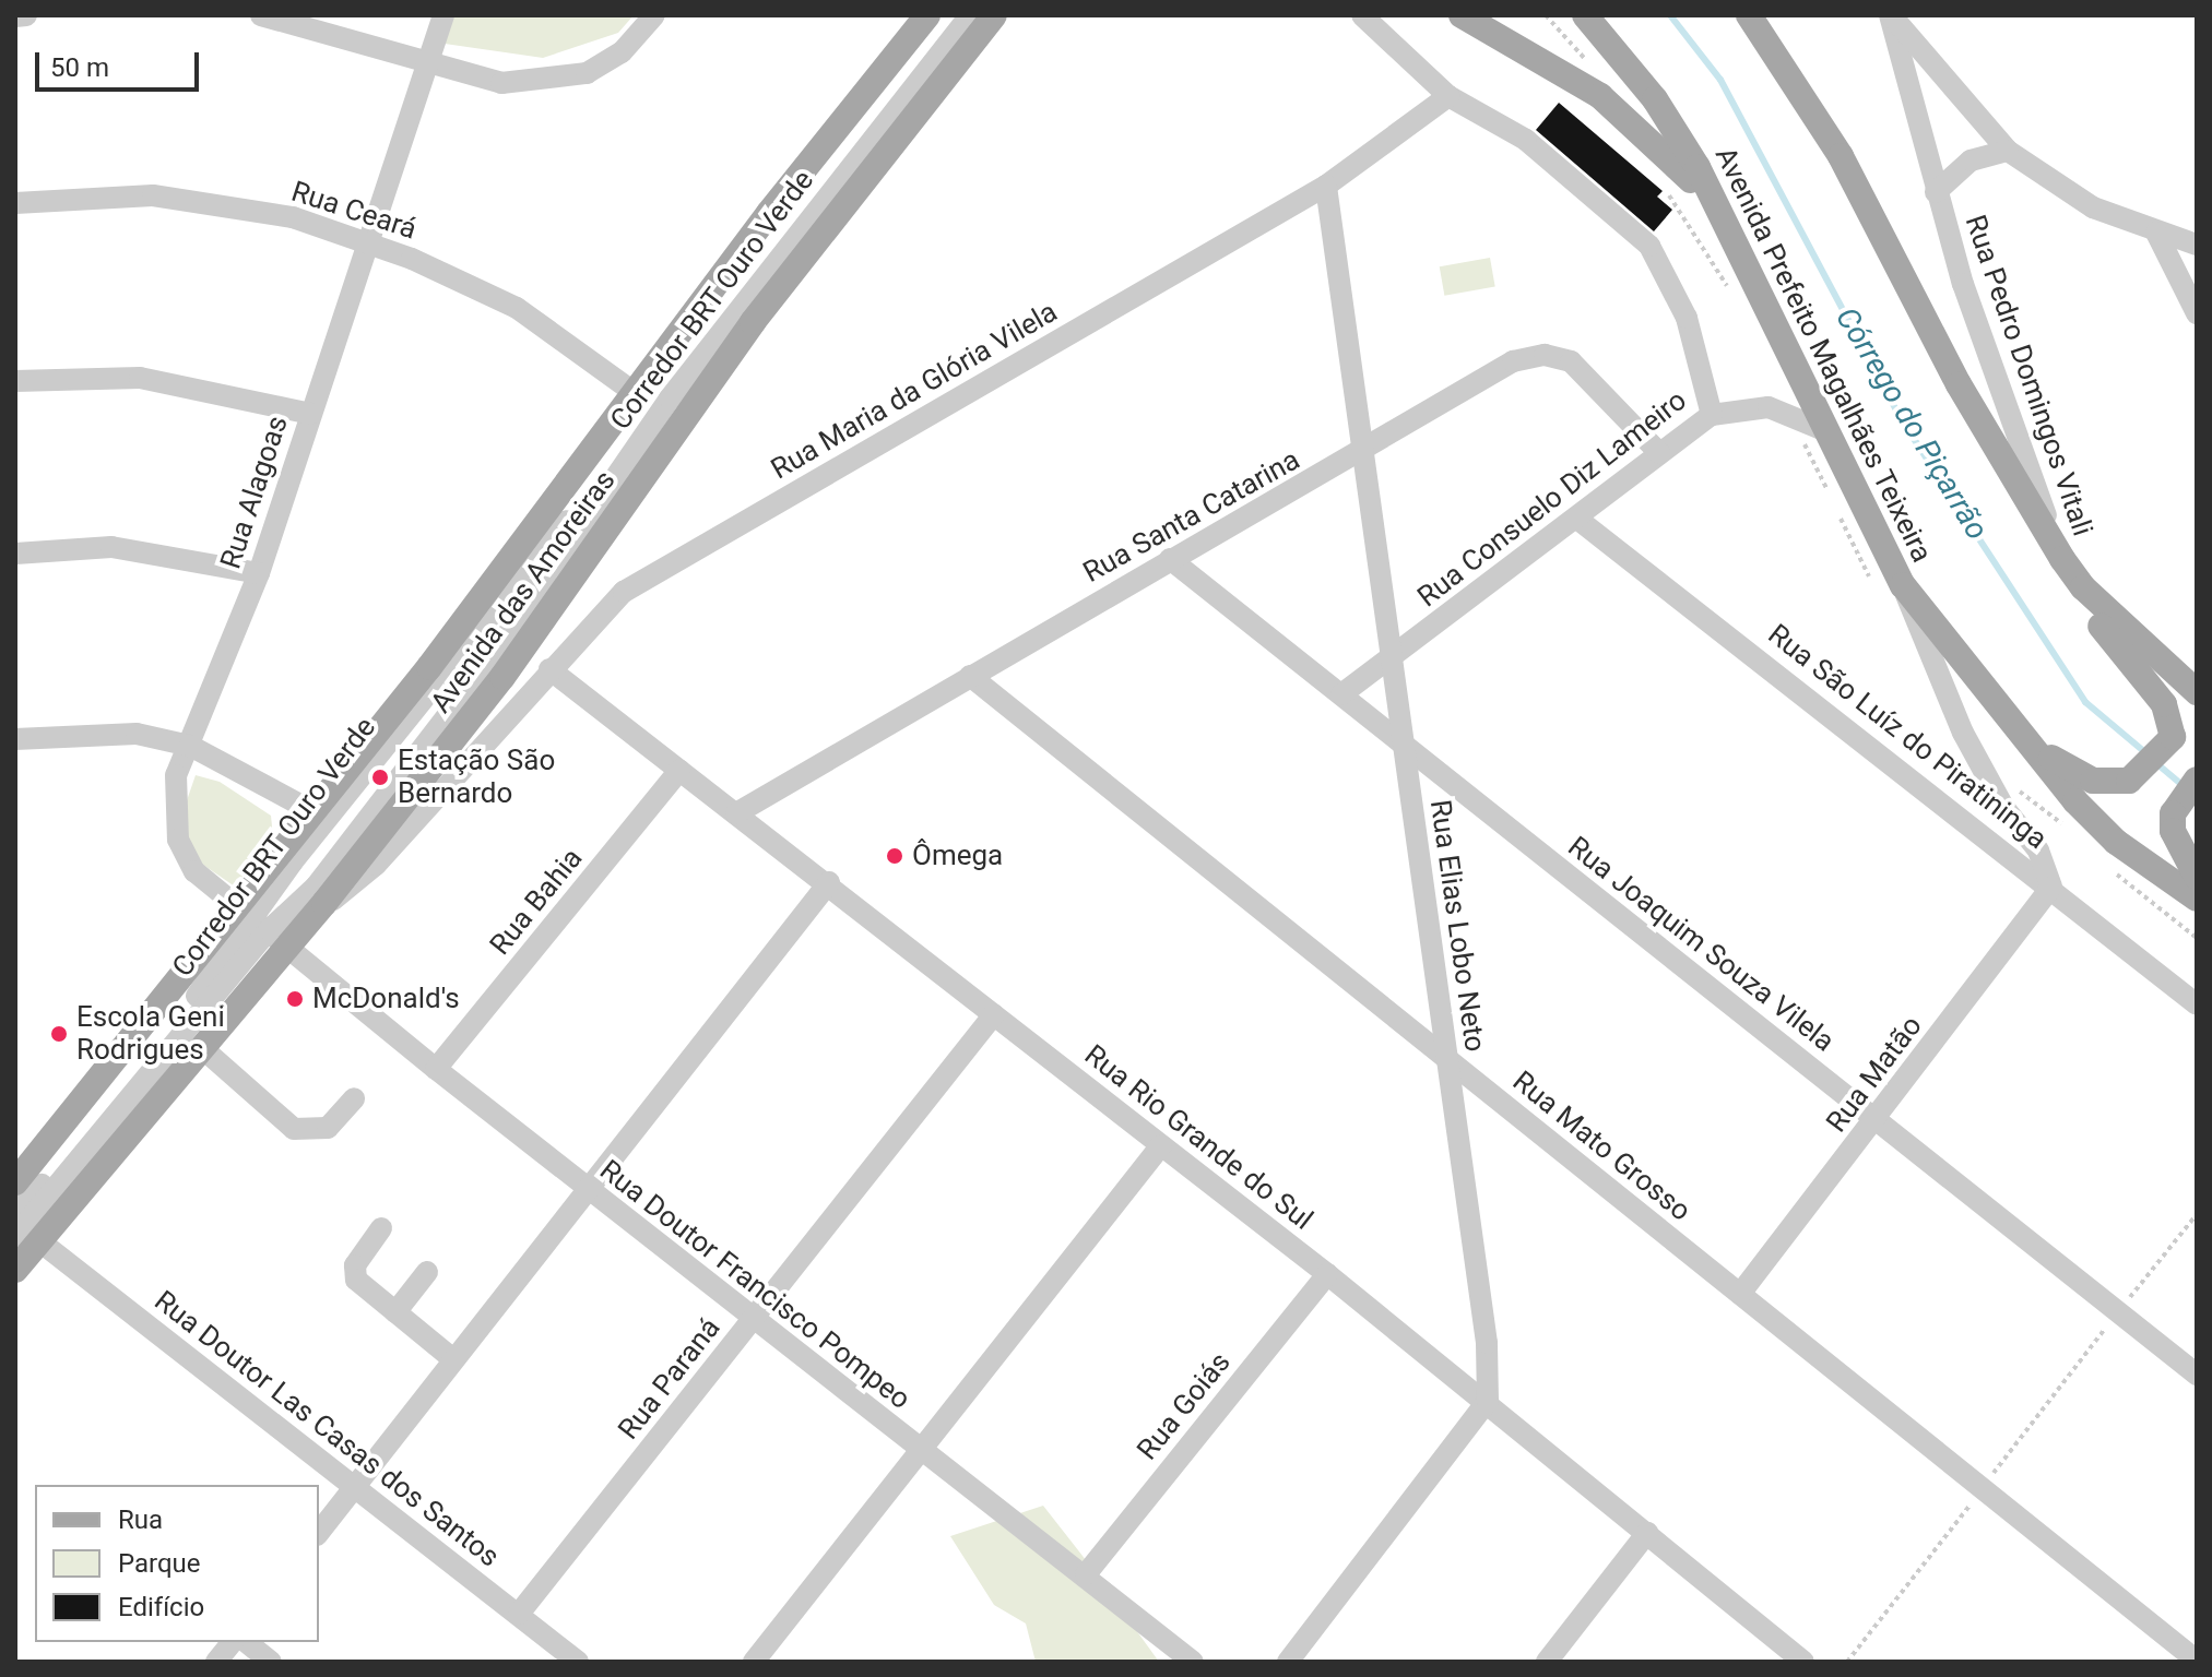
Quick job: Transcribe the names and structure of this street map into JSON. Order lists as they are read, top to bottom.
{
  "streets": {
    "main road": ["Avenida Prefeito Magalhães Teixeira", "Avenida das Amoreiras"],
    "street": [
      "Rua Ceará",
      "Corredor BRT Ouro Verde",
      "Rua Pedro Domingos Vitali",
      "Rua Maria da Glória Vilela",
      "Rua Alagoas",
      "Rua Consuelo Diz Lameiro",
      "Rua Santa Catarina",
      "Rua São Luíz do Piratininga",
      "Rua Bahia",
      "Rua Elias Lobo Neto",
      "Rua Joaquim Souza Vilela",
      "Rua Matão",
      "Rua Rio Grande do Sul",
      "Rua Mato Grosso",
      "Rua Doutor Francisco Pompeo",
      "Rua Paraná",
      "Rua Goiás",
      "Rua Doutor Las Casas dos Santos"
    ]
  },
  "crossings": [
    ["Rua Ceará", "Rua Alagoas"],
    ["Rua Ceará", "Avenida das Amoreiras"],
    ["Corredor BRT Ouro Verde", "Rua Alagoas"],
    ["Corredor BRT Ouro Verde", "Avenida das Amoreiras"],
    ["Corredor BRT Ouro Verde", "Rua Doutor Francisco Pompeo"],
    ["Corredor BRT Ouro Verde", "Rua Doutor Las Casas dos Santos"],
    ["Rua Maria da Glória Vilela", "Avenida das Amoreiras"],
    ["Rua Maria da Glória Vilela", "Rua Elias Lobo Neto"],
    ["Rua Maria da Glória Vilela", "Rua Rio Grande do Sul"],
    ["Rua Alagoas", "Avenida das Amoreiras"],
    ["Rua Alagoas", "Rua Doutor Francisco Pompeo"],
    ["Rua Consuelo Diz Lameiro", "Rua Santa Catarina"],
    ["Rua Consuelo Diz Lameiro", "Rua São Luíz do Piratininga"],
    ["Rua Consuelo Diz Lameiro", "Rua Elias Lobo Neto"],
    ["Rua Consuelo Diz Lameiro", "Rua Joaquim Souza Vilela"],
    ["Rua Santa Catarina", "Rua Elias Lobo Neto"],
    ["Rua Santa Catarina", "Rua Joaquim Souza Vilela"],
    ["Rua Santa Catarina", "Rua Rio Grande do Sul"],
    ["Rua Santa Catarina", "Rua Mato Grosso"],
    ["Avenida das Amoreiras", "Rua Doutor Francisco Pompeo"],
    ["Avenida das Amoreiras", "Rua Doutor Las Casas dos Santos"],
    ["Rua São Luíz do Piratininga", "Rua Matão"],
    ["Rua Bahia", "Rua Rio Grande do Sul"],
    ["Rua Bahia", "Rua Doutor Francisco Pompeo"],
    ["Rua Elias Lobo Neto", "Rua Joaquim Souza Vilela"],
    ["Rua Elias Lobo Neto", "Rua Rio Grande do Sul"],
    ["Rua Elias Lobo Neto", "Rua Mato Grosso"],
    ["Rua Joaquim Souza Vilela", "Rua Matão"],
    ["Rua Matão", "Rua Mato Grosso"],
    ["Rua Rio Grande do Sul", "Rua Paraná"],
    ["Rua Rio Grande do Sul", "Rua Goiás"],
    ["Rua Doutor Francisco Pompeo", "Rua Paraná"],
    ["Rua Doutor Francisco Pompeo", "Rua Goiás"],
    ["Rua Paraná", "Rua Doutor Las Casas dos Santos"]
  ],
  "water": ["Córrego do Piçarrão"],
  "places": [
    "Estação São Bernardo",
    "Ômega",
    "McDonald's",
    "Escola Geni Rodrigues"
  ],
  "legend": ["Rua", "Parque", "Edifício"],
  "scale_bar": "50 m"
}
